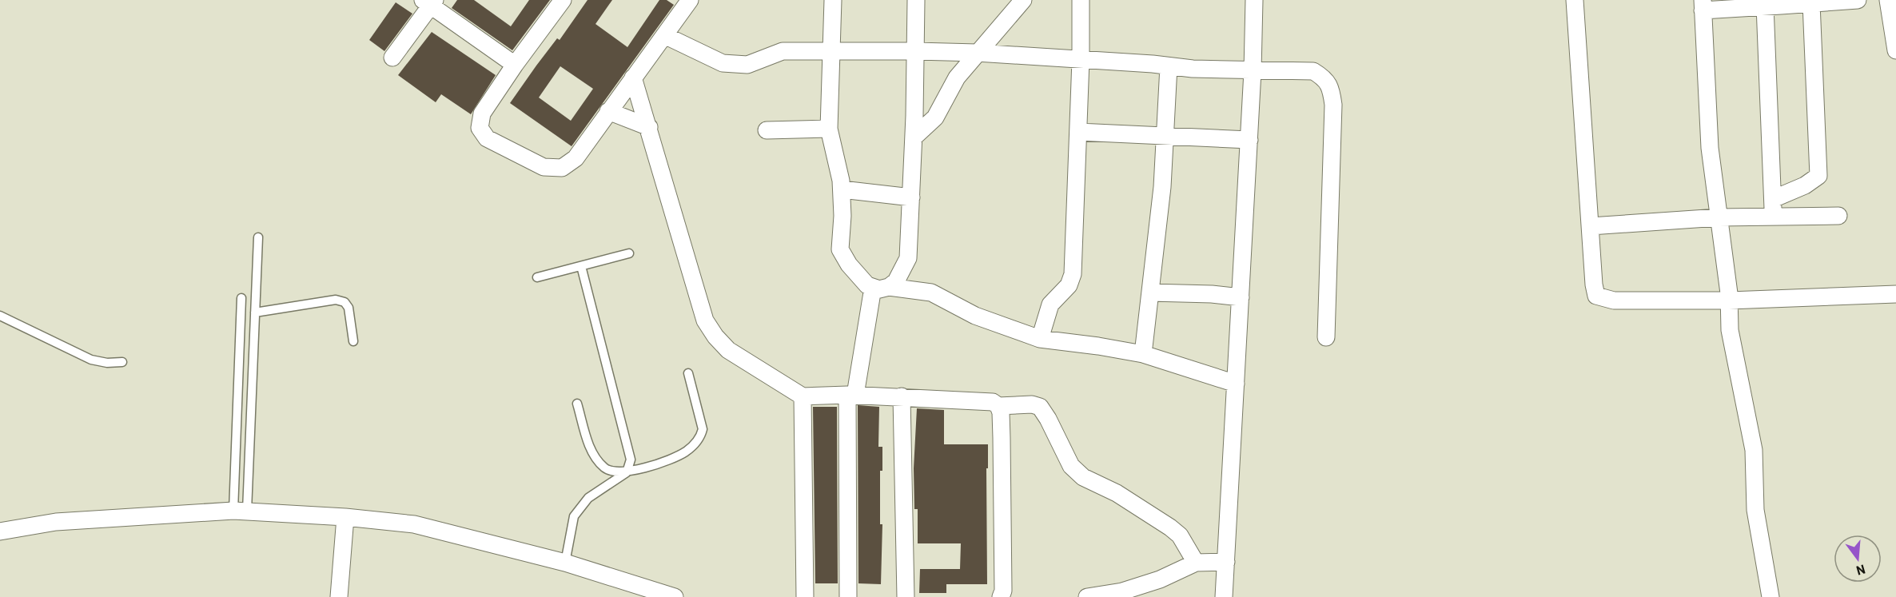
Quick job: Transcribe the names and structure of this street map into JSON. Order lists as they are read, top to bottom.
{
  "north": "bottom"
}
